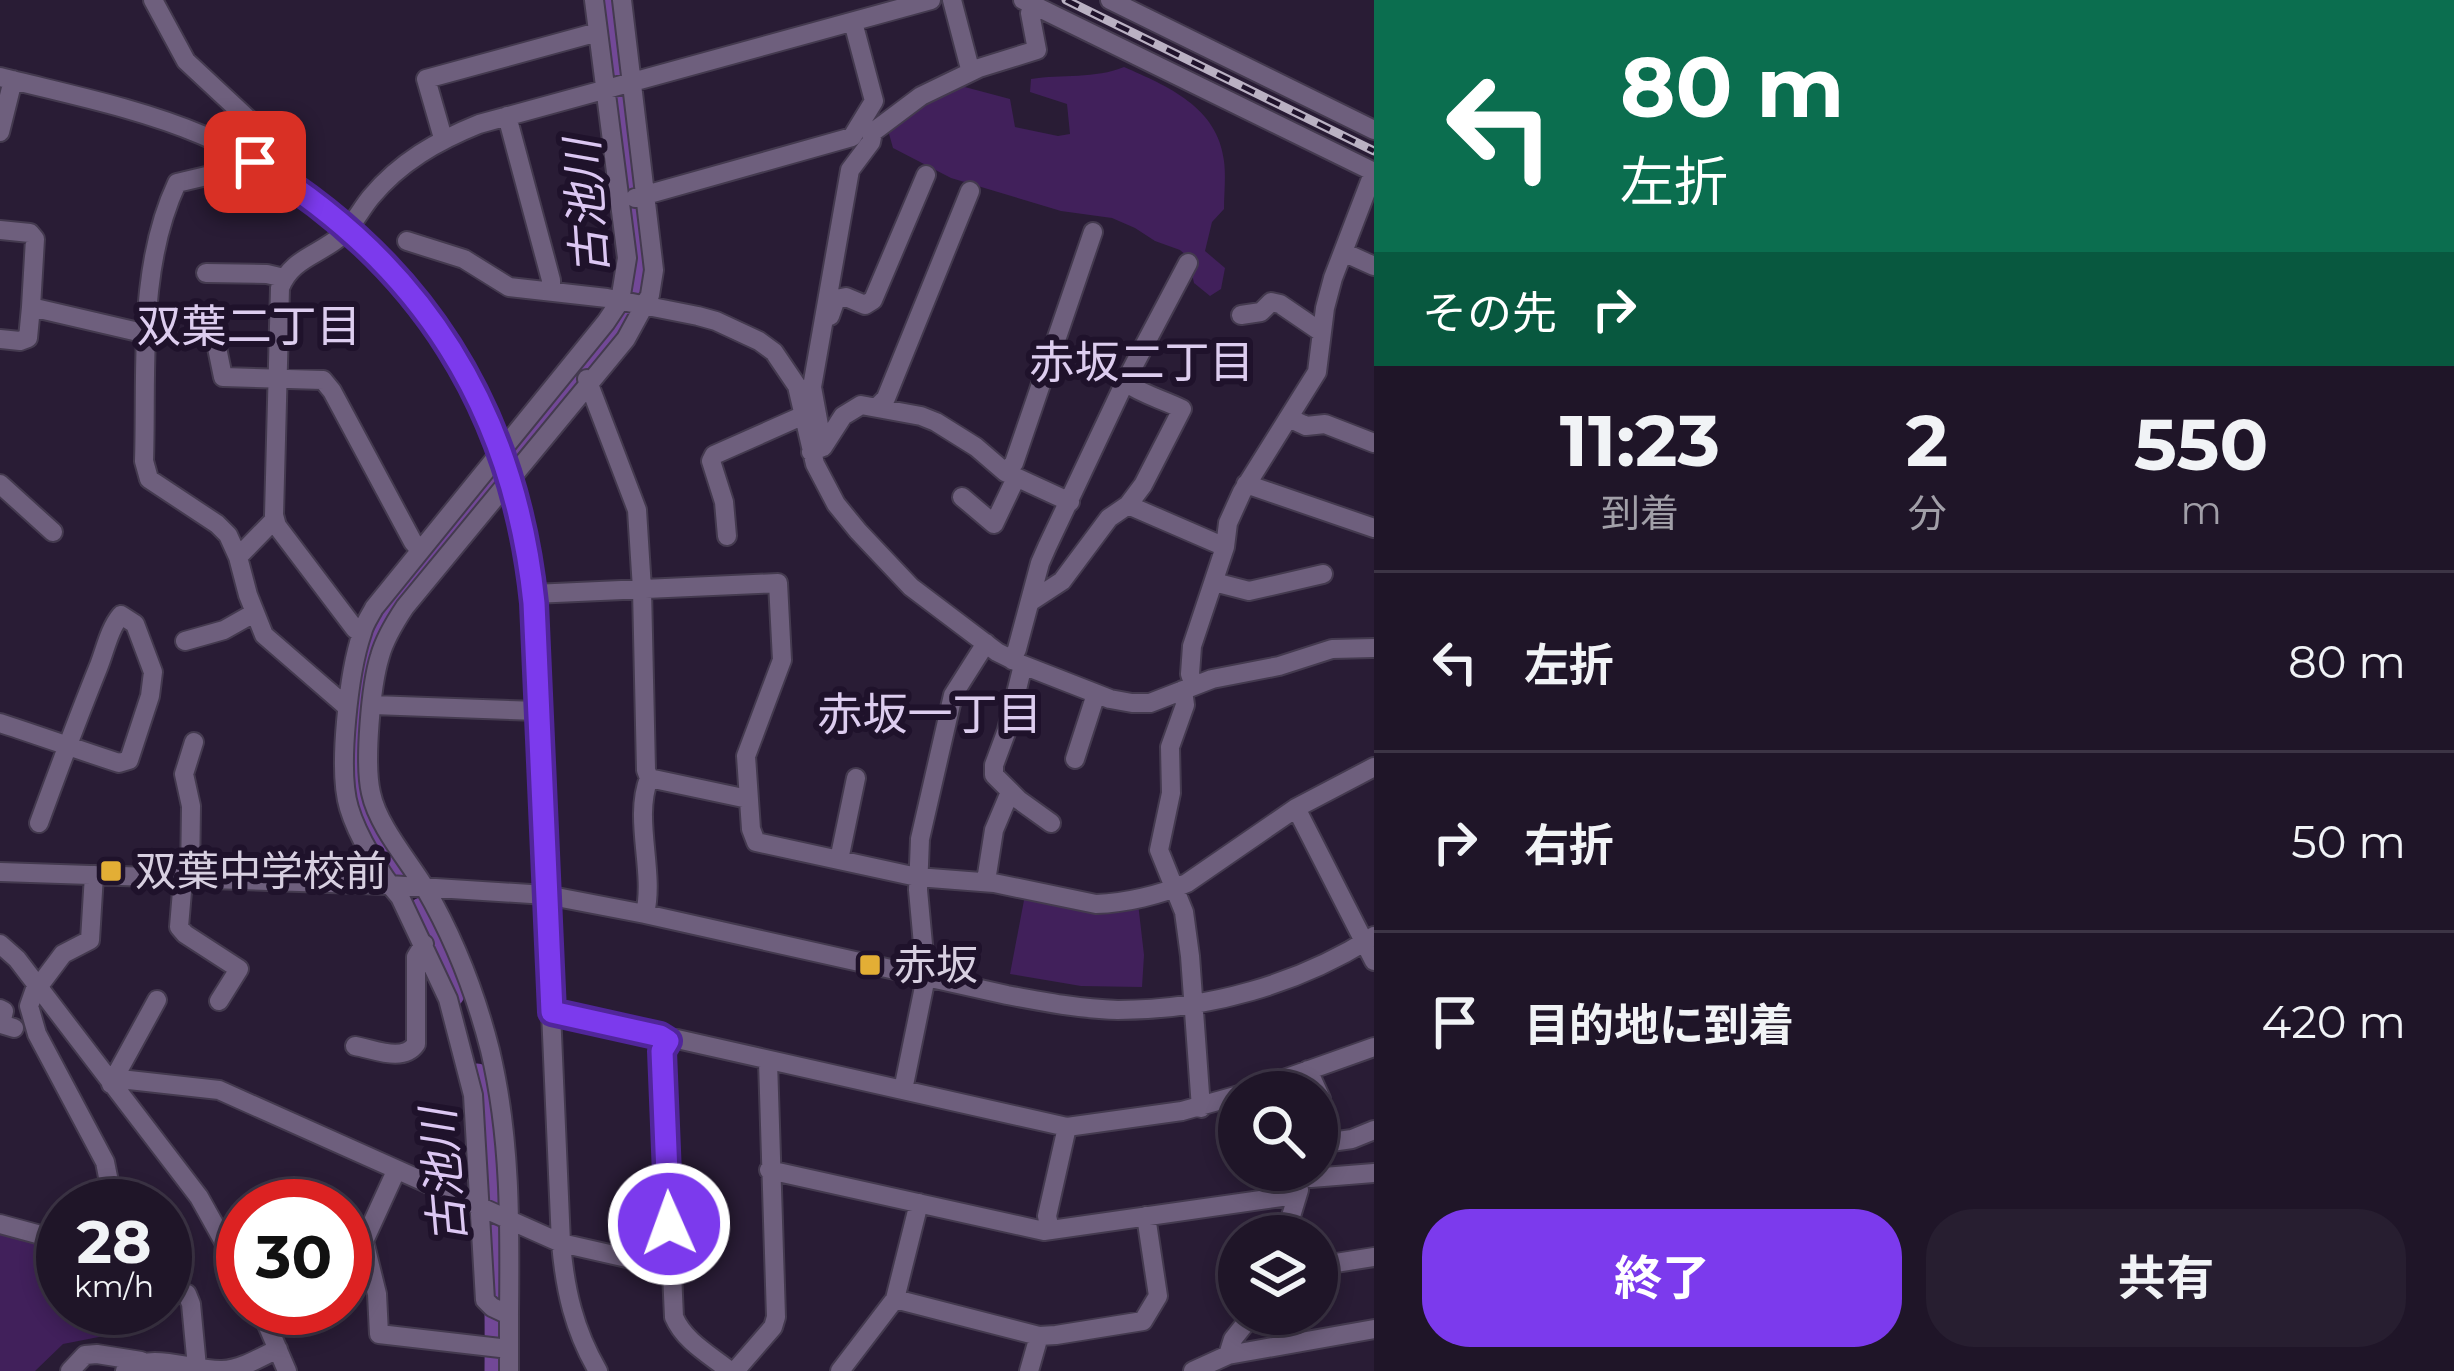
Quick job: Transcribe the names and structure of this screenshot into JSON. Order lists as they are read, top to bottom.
{
  "districts": ["双葉二丁目", "赤坂二丁目", "赤坂一丁目"],
  "water": ["古池川"],
  "places": {
    "transit": ["双葉中学校前", "赤坂"]
  },
  "page": {
    "turn": ["80 m", "左折"],
    "then": "その先",
    "eta": [
      "11:23",
      "到着",
      "2",
      "分",
      "550",
      "m"
    ],
    "list": [
      {
        "name": "左折",
        "value": "80 m"
      },
      {
        "name": "右折",
        "value": "50 m"
      },
      {
        "name": "目的地に到着",
        "value": "420 m"
      }
    ],
    "speed": "28 km/h",
    "limit": "30",
    "buttons": ["終了", "共有"]
  }
}
